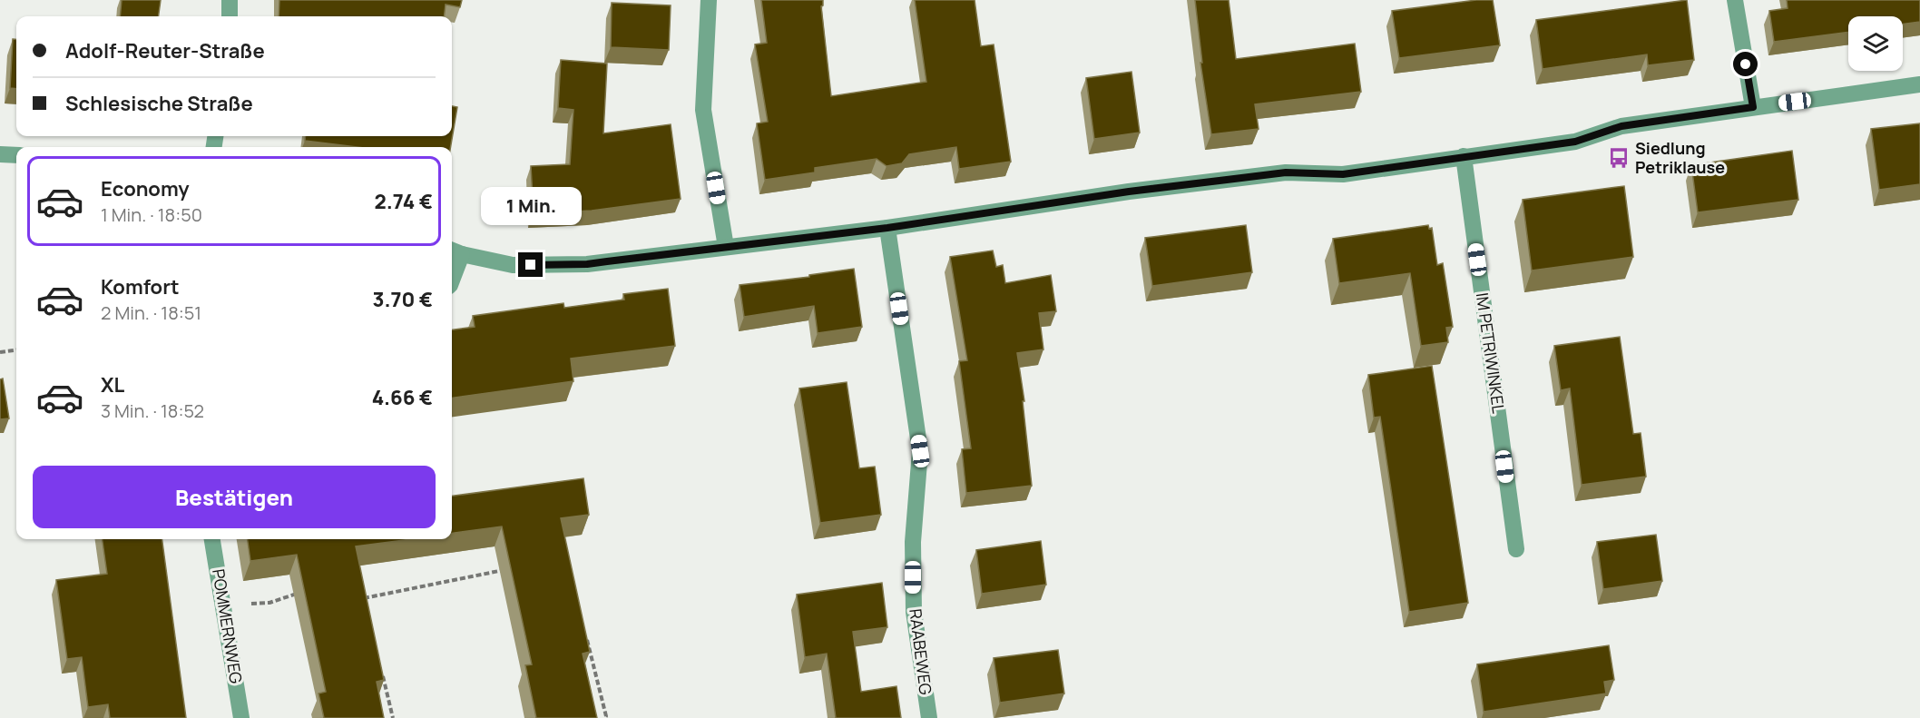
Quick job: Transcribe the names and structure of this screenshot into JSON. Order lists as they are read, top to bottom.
{
  "streets": {
    "street": ["IM PETRIWINKEL", "POMMERNWEG", "RAABEWEG"]
  },
  "places": {
    "bus stop": ["Siedlung Petriklause"]
  },
  "page": {
    "banner": ["Adolf-Reuter-Straße", "Schlesische Straße"],
    "list": [
      {
        "name": "Economy",
        "note": "1 Min. · 18:50",
        "value": "2.74 €"
      },
      {
        "name": "Komfort",
        "note": "2 Min. · 18:51",
        "value": "3.70 €"
      },
      {
        "name": "XL",
        "note": "3 Min. · 18:52",
        "value": "4.66 €"
      }
    ],
    "bubble": "1 Min.",
    "buttons": "Bestätigen"
  }
}
